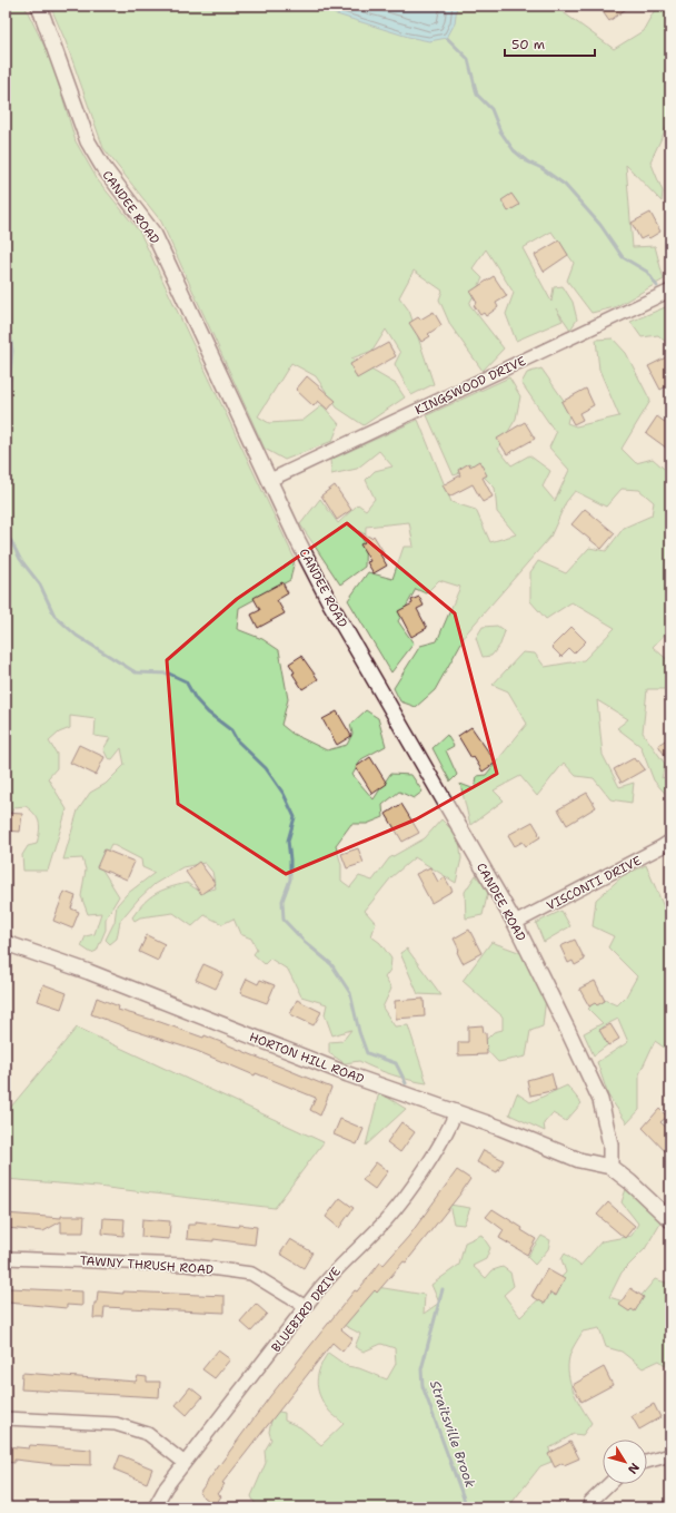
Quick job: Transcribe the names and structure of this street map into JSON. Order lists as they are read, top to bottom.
{
  "streets": {
    "street": [
      "CANDEE ROAD",
      "KINGSWOOD DRIVE",
      "VISCONTI DRIVE",
      "HORTON HILL ROAD",
      "TAWNY THRUSH ROAD",
      "BLUEBIRD DRIVE"
    ]
  },
  "crossings": [
    ["CANDEE ROAD", "KINGSWOOD DRIVE"],
    ["CANDEE ROAD", "VISCONTI DRIVE"],
    ["CANDEE ROAD", "HORTON HILL ROAD"],
    ["HORTON HILL ROAD", "BLUEBIRD DRIVE"],
    ["TAWNY THRUSH ROAD", "BLUEBIRD DRIVE"]
  ],
  "water": ["Straitsville Brook"],
  "scale_bar": "50 m",
  "north": "bottom right"
}
